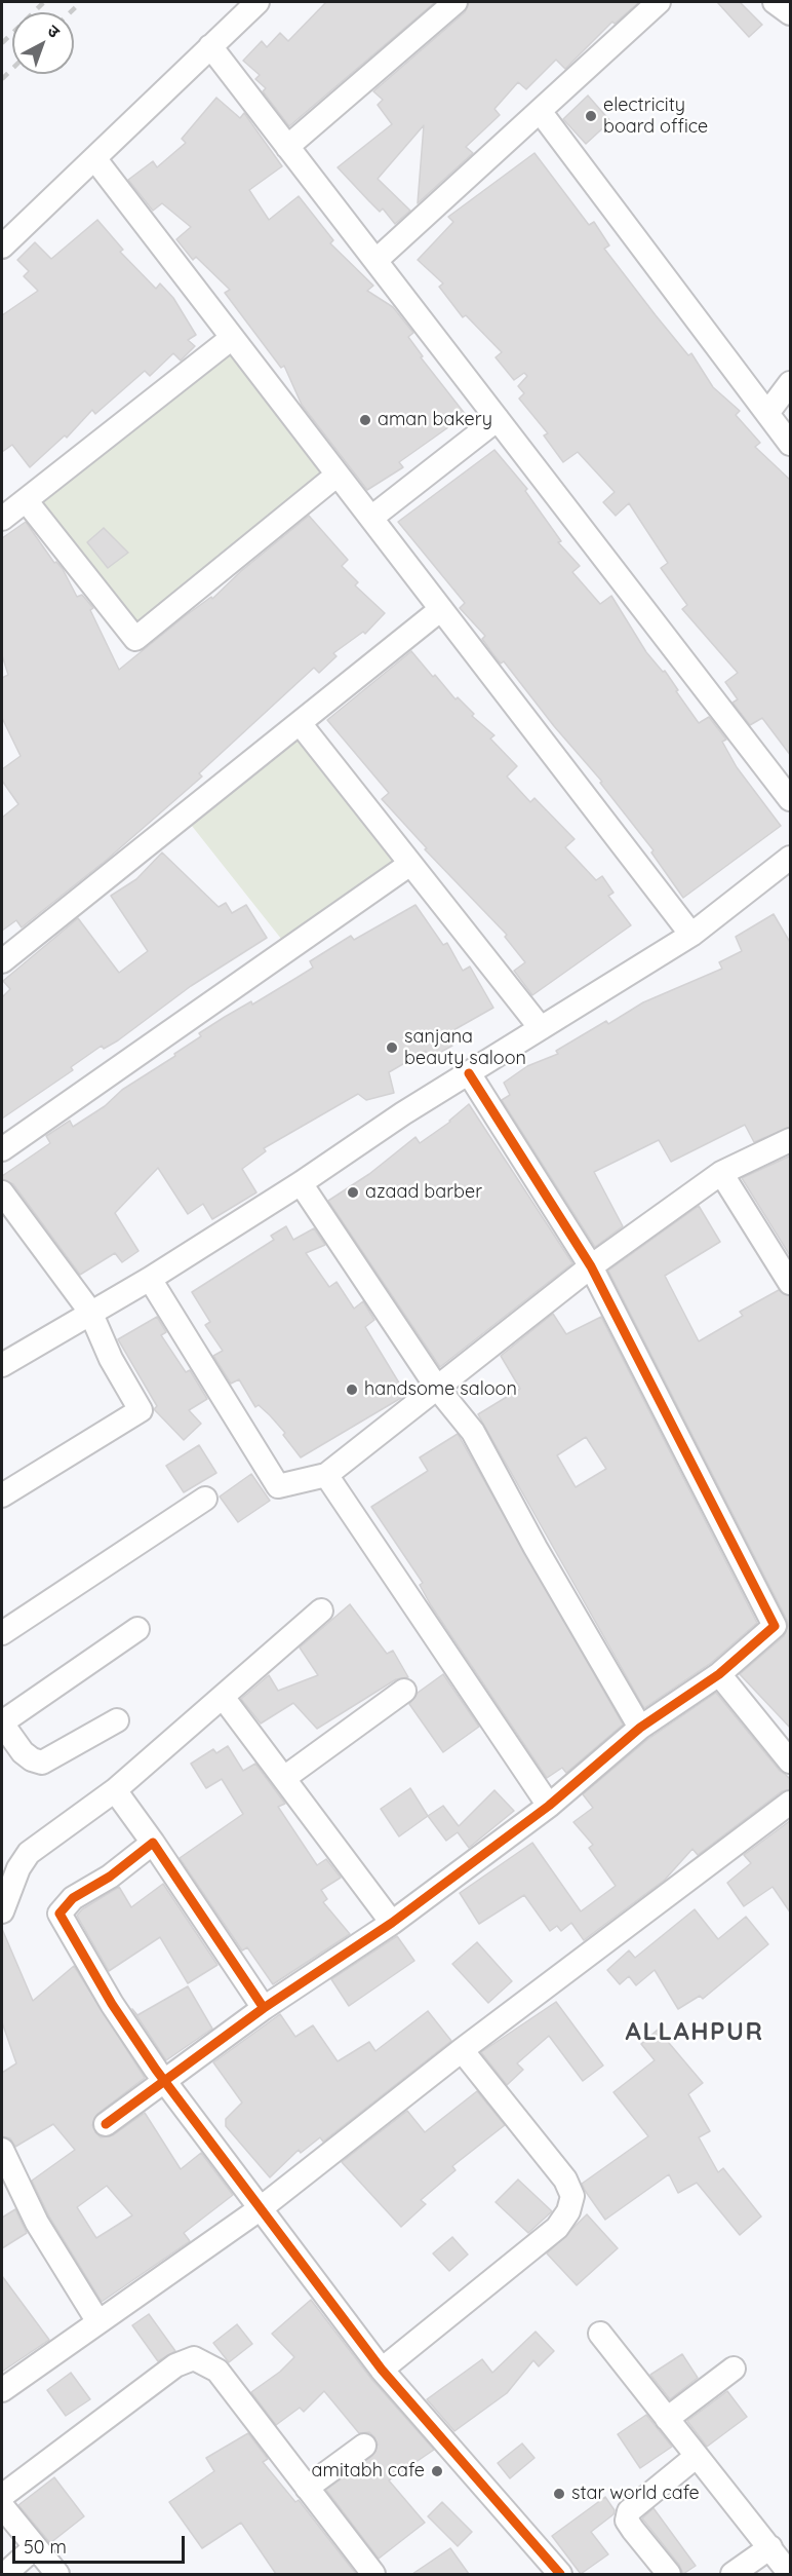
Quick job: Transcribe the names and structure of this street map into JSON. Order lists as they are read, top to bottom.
{
  "districts": ["ALLAHPUR"],
  "places": [
    "electricity board office",
    "aman bakery",
    "sanjana beauty saloon",
    "azaad barber",
    "handsome saloon",
    "amitabh cafe",
    "star world cafe"
  ],
  "scale_bar": "50 m",
  "north": "top right"
}
